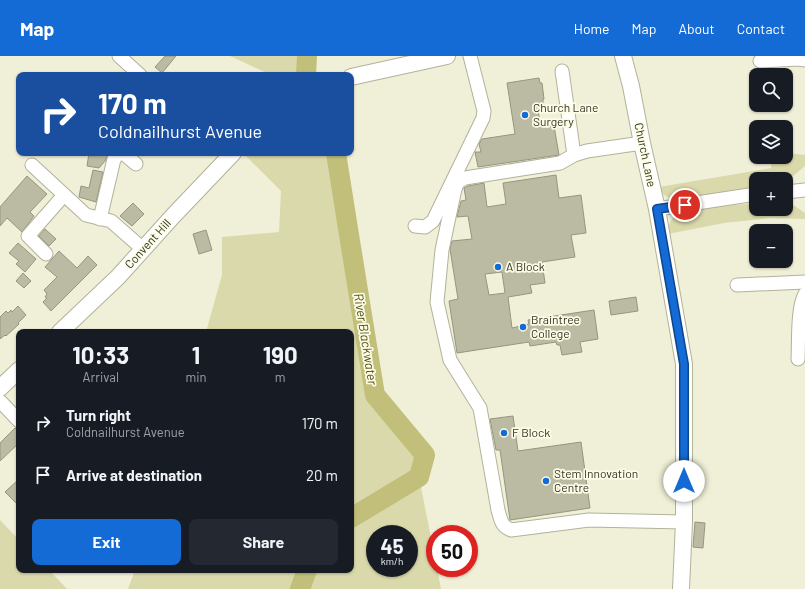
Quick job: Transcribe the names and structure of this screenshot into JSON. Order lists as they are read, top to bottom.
{
  "streets": {
    "main road": ["Church Lane", "Convent Hill"]
  },
  "water": ["River Blackwater"],
  "places": [
    "Church Lane Surgery",
    "A Block",
    "Braintree College",
    "F Block",
    "Stem Innovation Centre"
  ],
  "page": {
    "header": "Map",
    "nav": [
      "Home",
      "Map",
      "About",
      "Contact"
    ],
    "map_buttons": ["+", "−"],
    "turn": ["170 m", "Coldnailhurst Avenue"],
    "eta": [
      "10:33",
      "Arrival",
      "1",
      "min",
      "190",
      "m"
    ],
    "list": [
      {
        "name": "Turn right",
        "note": "Coldnailhurst Avenue",
        "value": "170 m"
      },
      {
        "name": "Arrive at destination",
        "value": "20 m"
      }
    ],
    "buttons": ["Exit", "Share"],
    "speed": "45 km/h",
    "limit": "50"
  }
}
